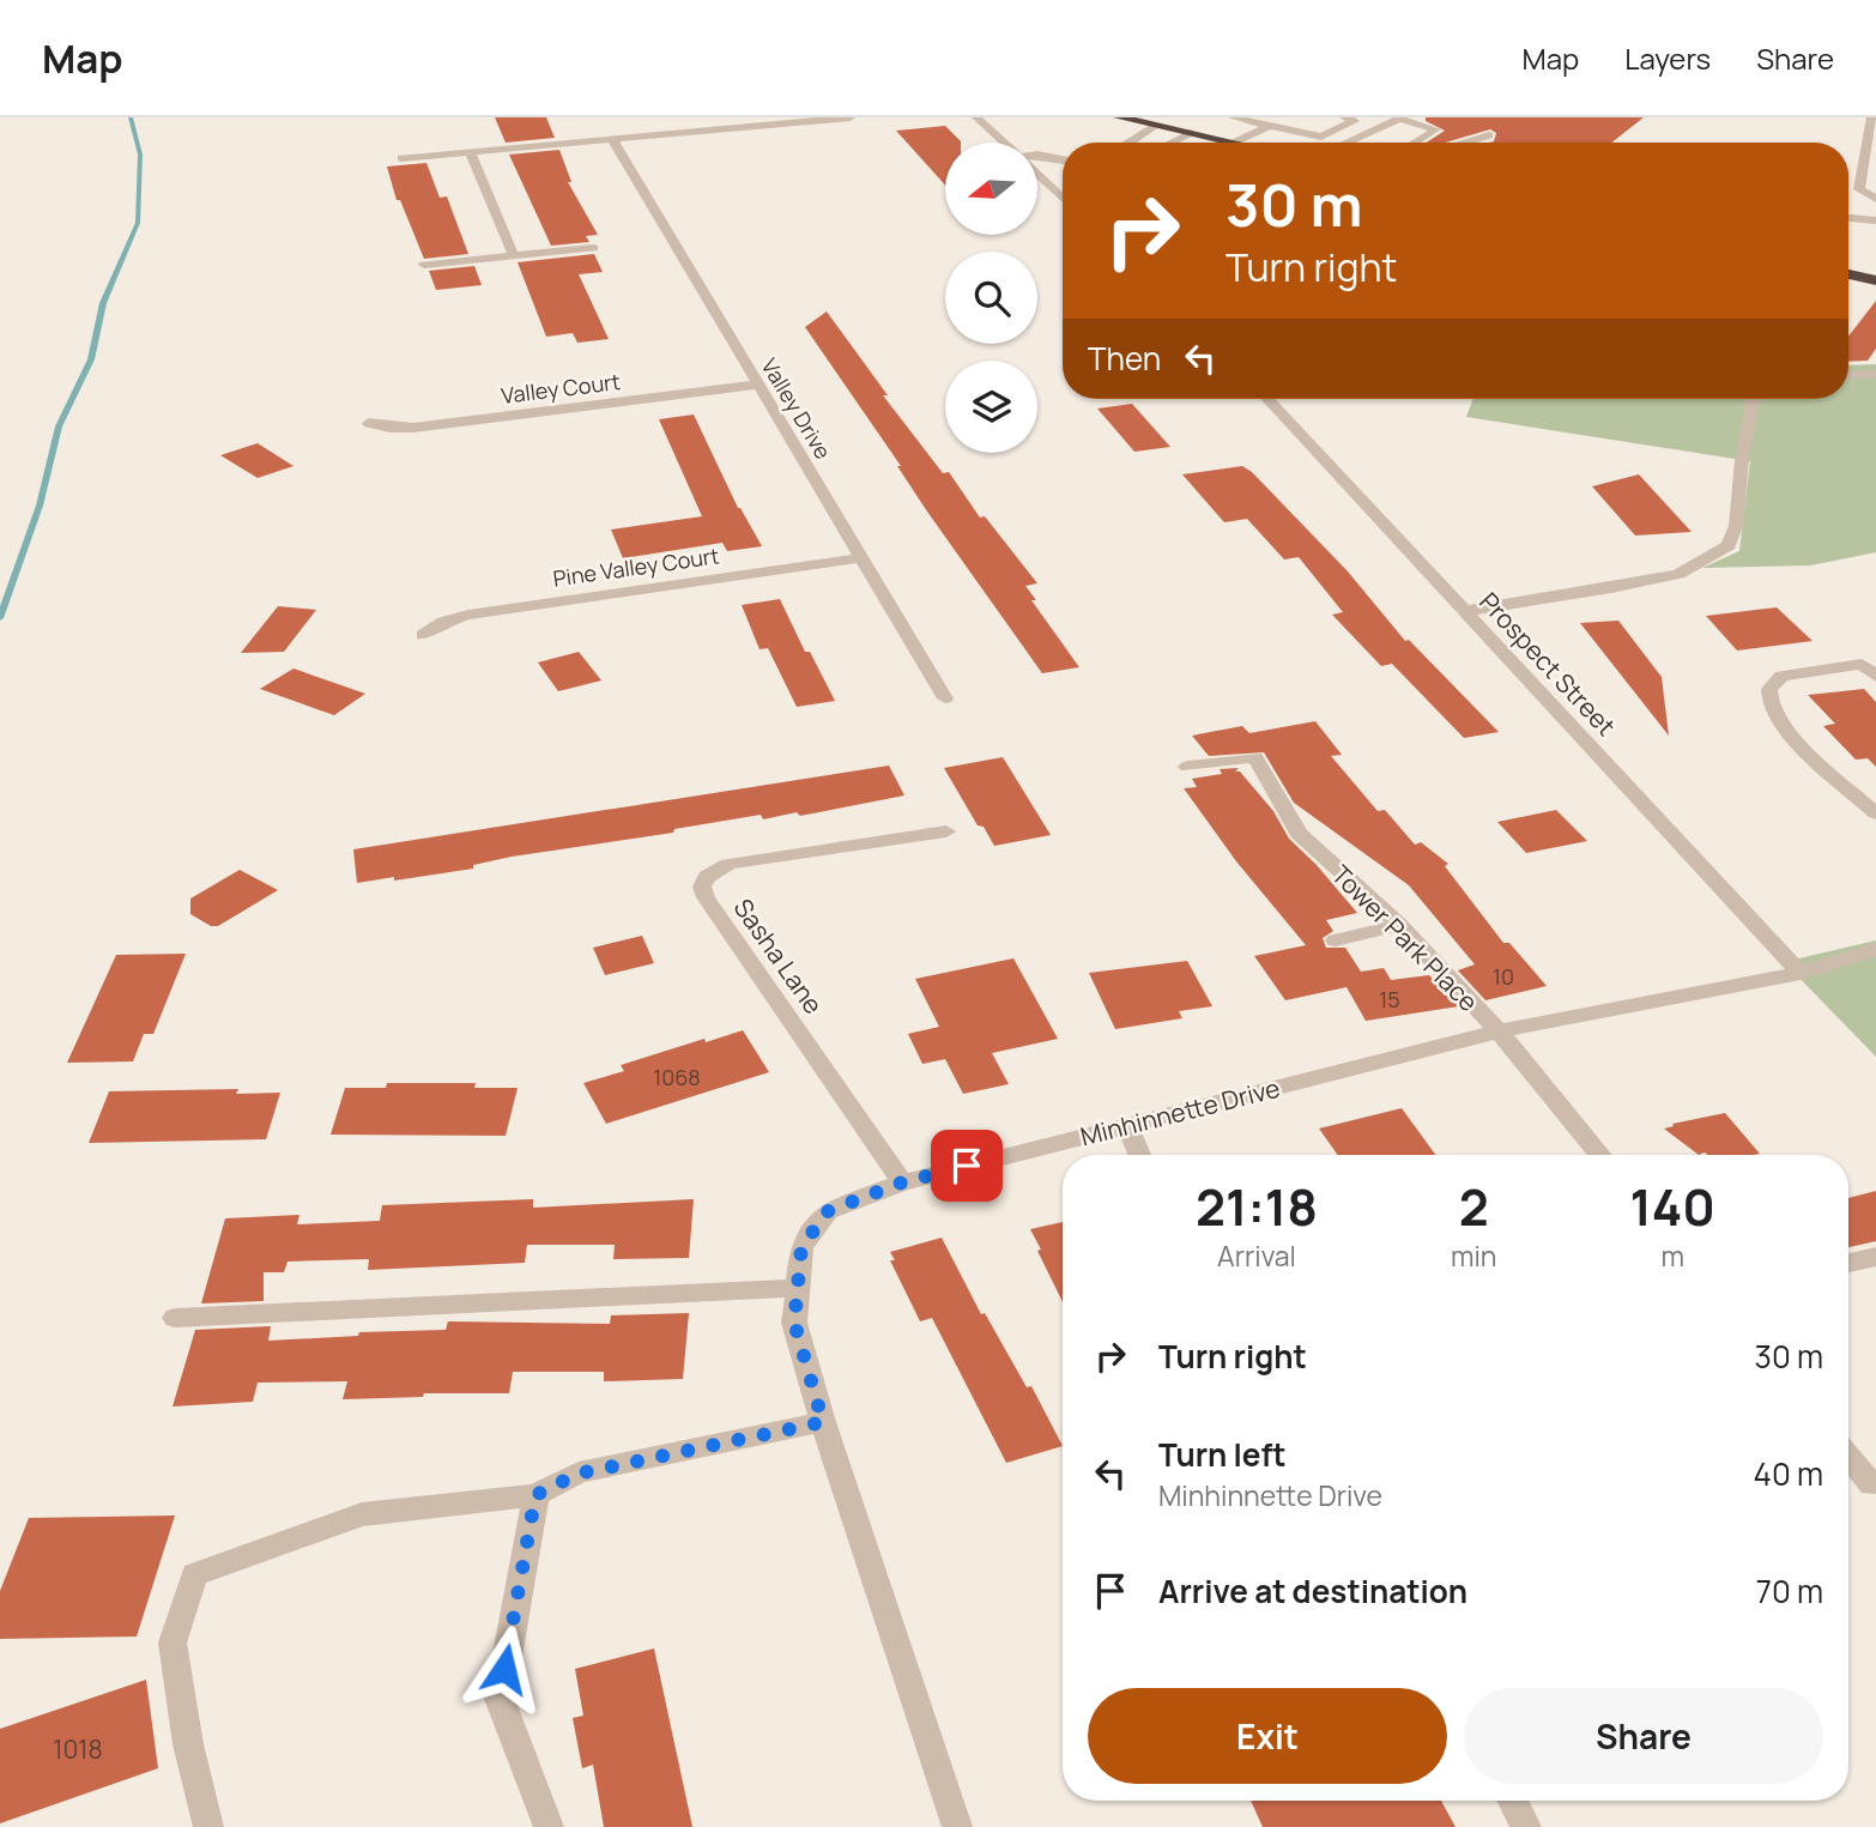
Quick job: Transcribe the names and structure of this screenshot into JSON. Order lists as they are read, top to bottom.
{
  "streets": {
    "street": [
      "Valley Court",
      "Valley Drive",
      "Pine Valley Court",
      "Prospect Street",
      "Tower Park Place",
      "Sasha Lane",
      "Minhinnette Drive"
    ]
  },
  "crossings": [
    ["Valley Court", "Valley Drive"],
    ["Valley Drive", "Pine Valley Court"],
    ["Prospect Street", "Minhinnette Drive"],
    ["Tower Park Place", "Minhinnette Drive"],
    ["Sasha Lane", "Minhinnette Drive"]
  ],
  "house_numbers": [
    "10",
    "15",
    "1068",
    "1018"
  ],
  "north": "left",
  "page": {
    "header": "Map",
    "nav": ["Map", "Layers", "Share"],
    "turn": ["30 m", "Turn right"],
    "then": "Then",
    "eta": [
      "21:18",
      "Arrival",
      "2",
      "min",
      "140",
      "m"
    ],
    "list": [
      {
        "name": "Turn right",
        "value": "30 m"
      },
      {
        "name": "Turn left",
        "note": "Minhinnette Drive",
        "value": "40 m"
      },
      {
        "name": "Arrive at destination",
        "value": "70 m"
      }
    ],
    "buttons": ["Exit", "Share"]
  }
}
